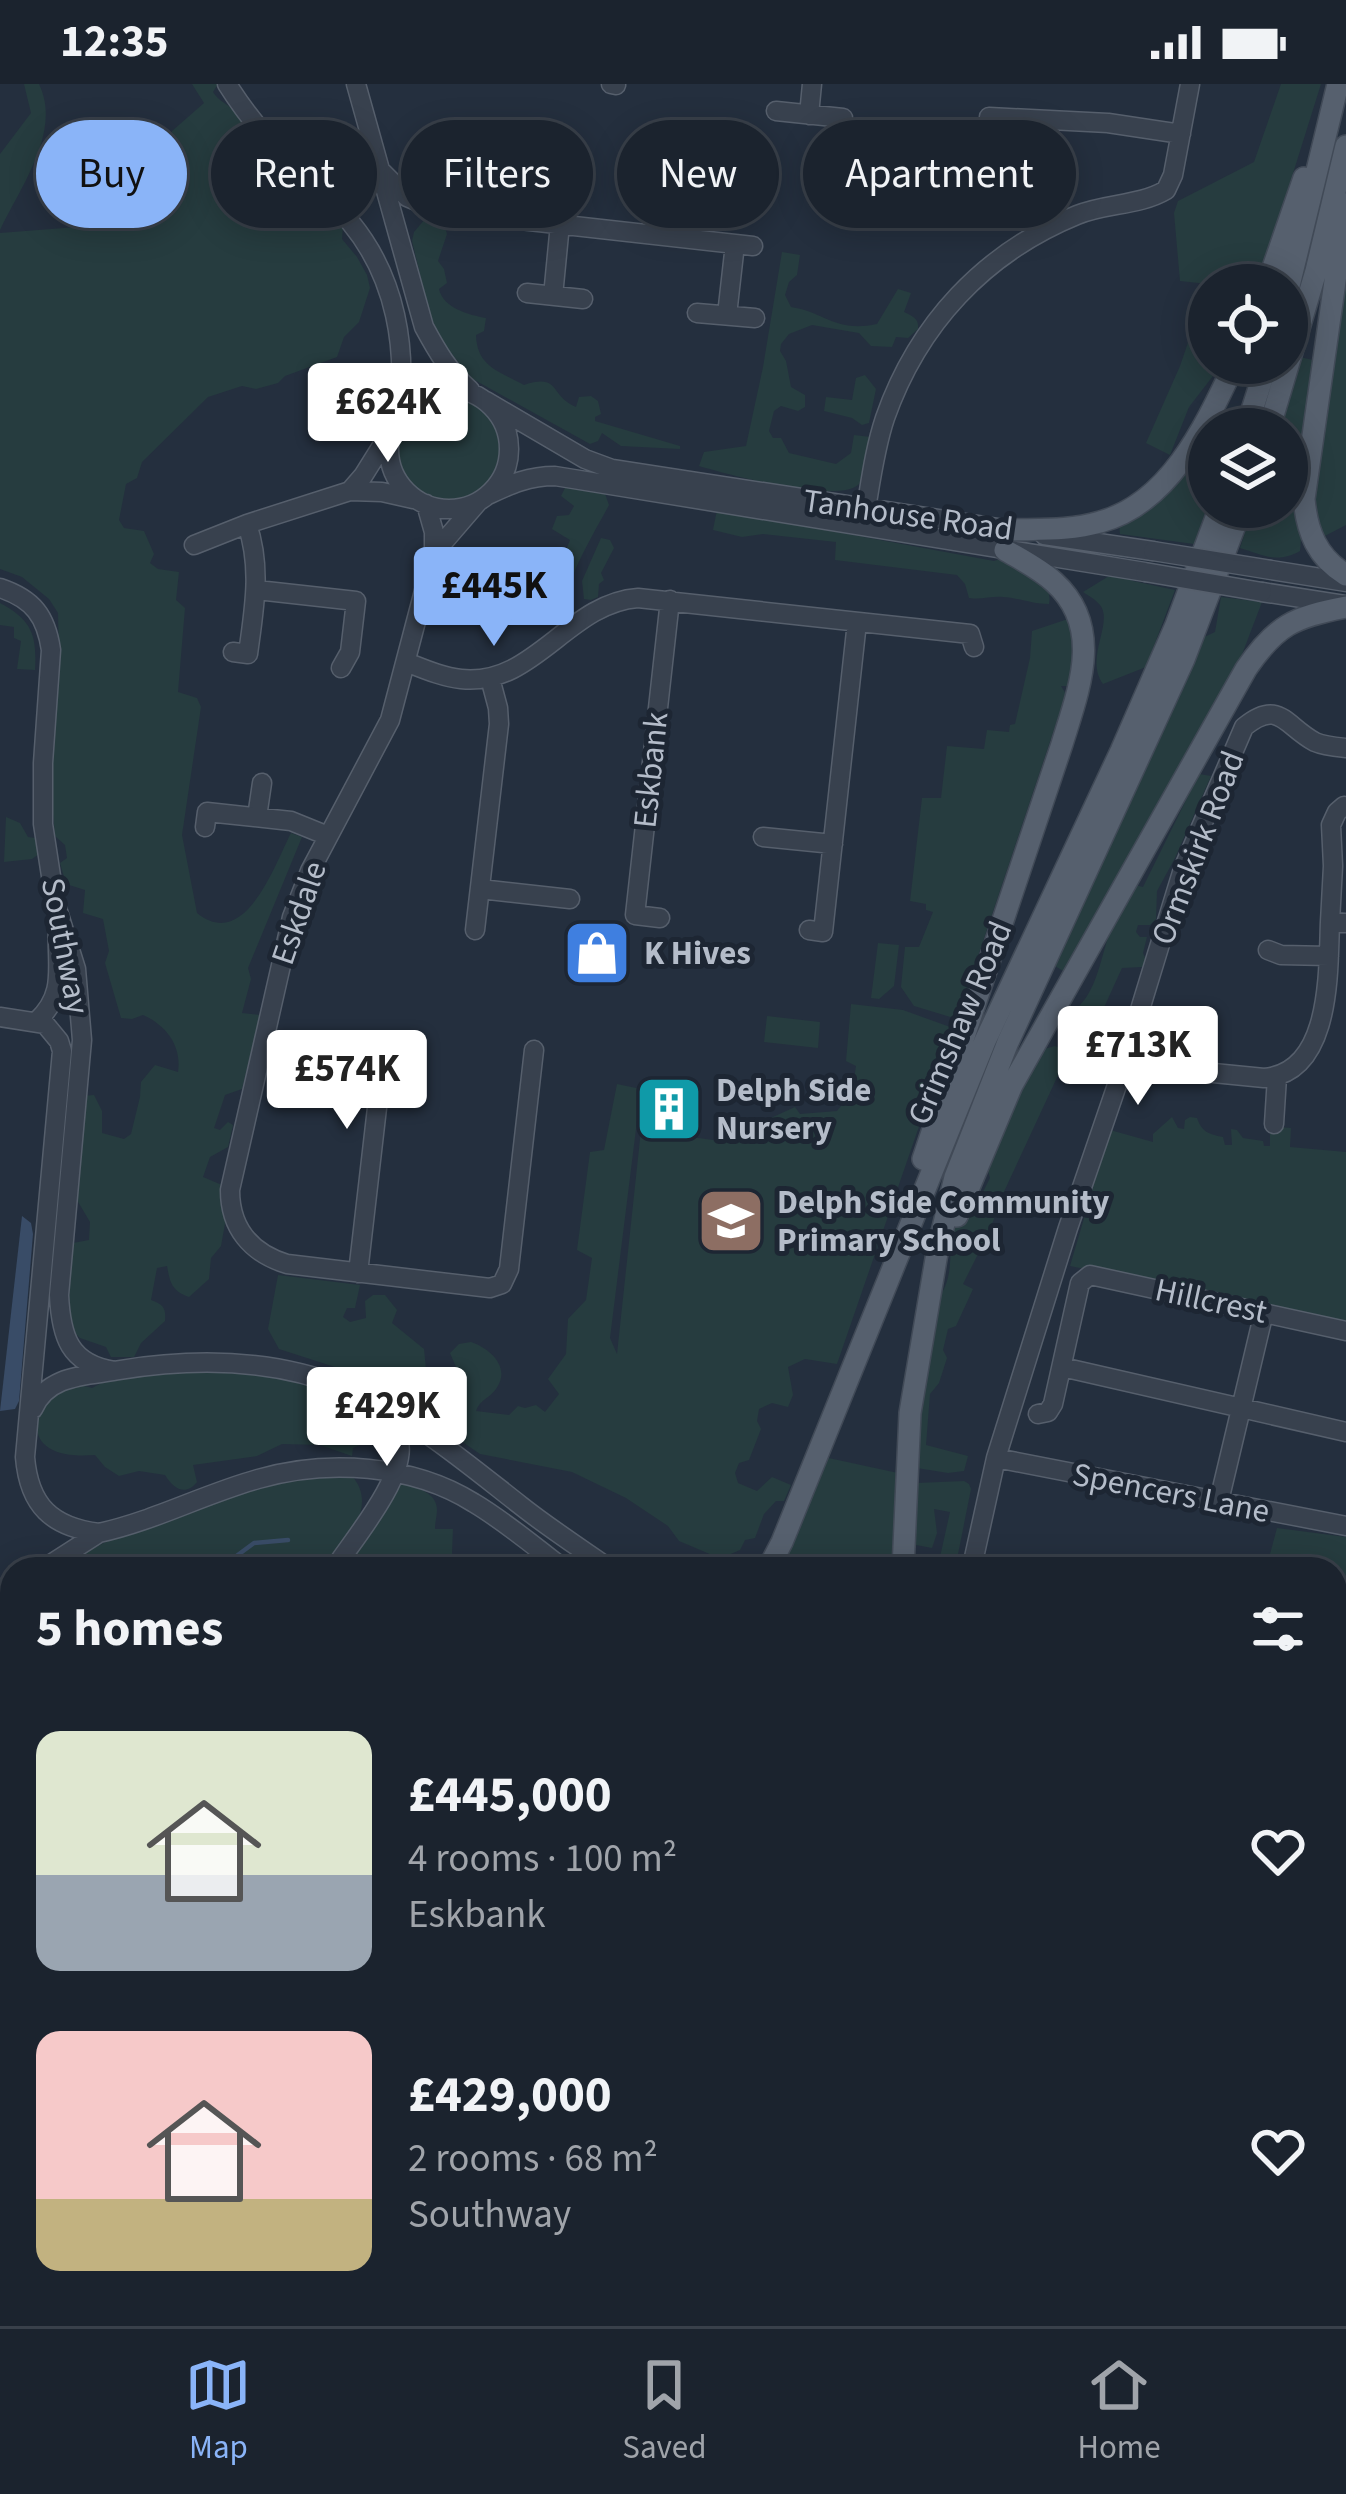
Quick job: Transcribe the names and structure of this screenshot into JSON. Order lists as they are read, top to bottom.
{
  "streets": {
    "main road": ["Grimshaw Road"],
    "street": [
      "Tanhouse Road",
      "Eskbank",
      "Ormskirk Road",
      "Eskdale",
      "Southway",
      "Hillcrest",
      "Spencers Lane"
    ]
  },
  "crossings": [
    ["Tanhouse Road", "Eskdale"],
    ["Ormskirk Road", "Spencers Lane"]
  ],
  "places": {
    "shop": ["K Hives"],
    "building": ["Delph Side Nursery"],
    "school or university": ["Delph Side Community Primary School"]
  },
  "page": {
    "status": "12:35",
    "chip": [
      "Buy",
      "Rent",
      "Filters",
      "New",
      "Apartment"
    ],
    "price": [
      "£624K",
      "£445K",
      "£713K",
      "£574K",
      "£429K"
    ],
    "heading": "5 homes",
    "list": [
      {
        "name": "£445,000",
        "note": "4 rooms · 100 m² · Eskbank"
      },
      {
        "name": "£429,000",
        "note": "2 rooms · 68 m² · Southway"
      }
    ],
    "tabs": ["Map", "Saved", "Home"]
  }
}
